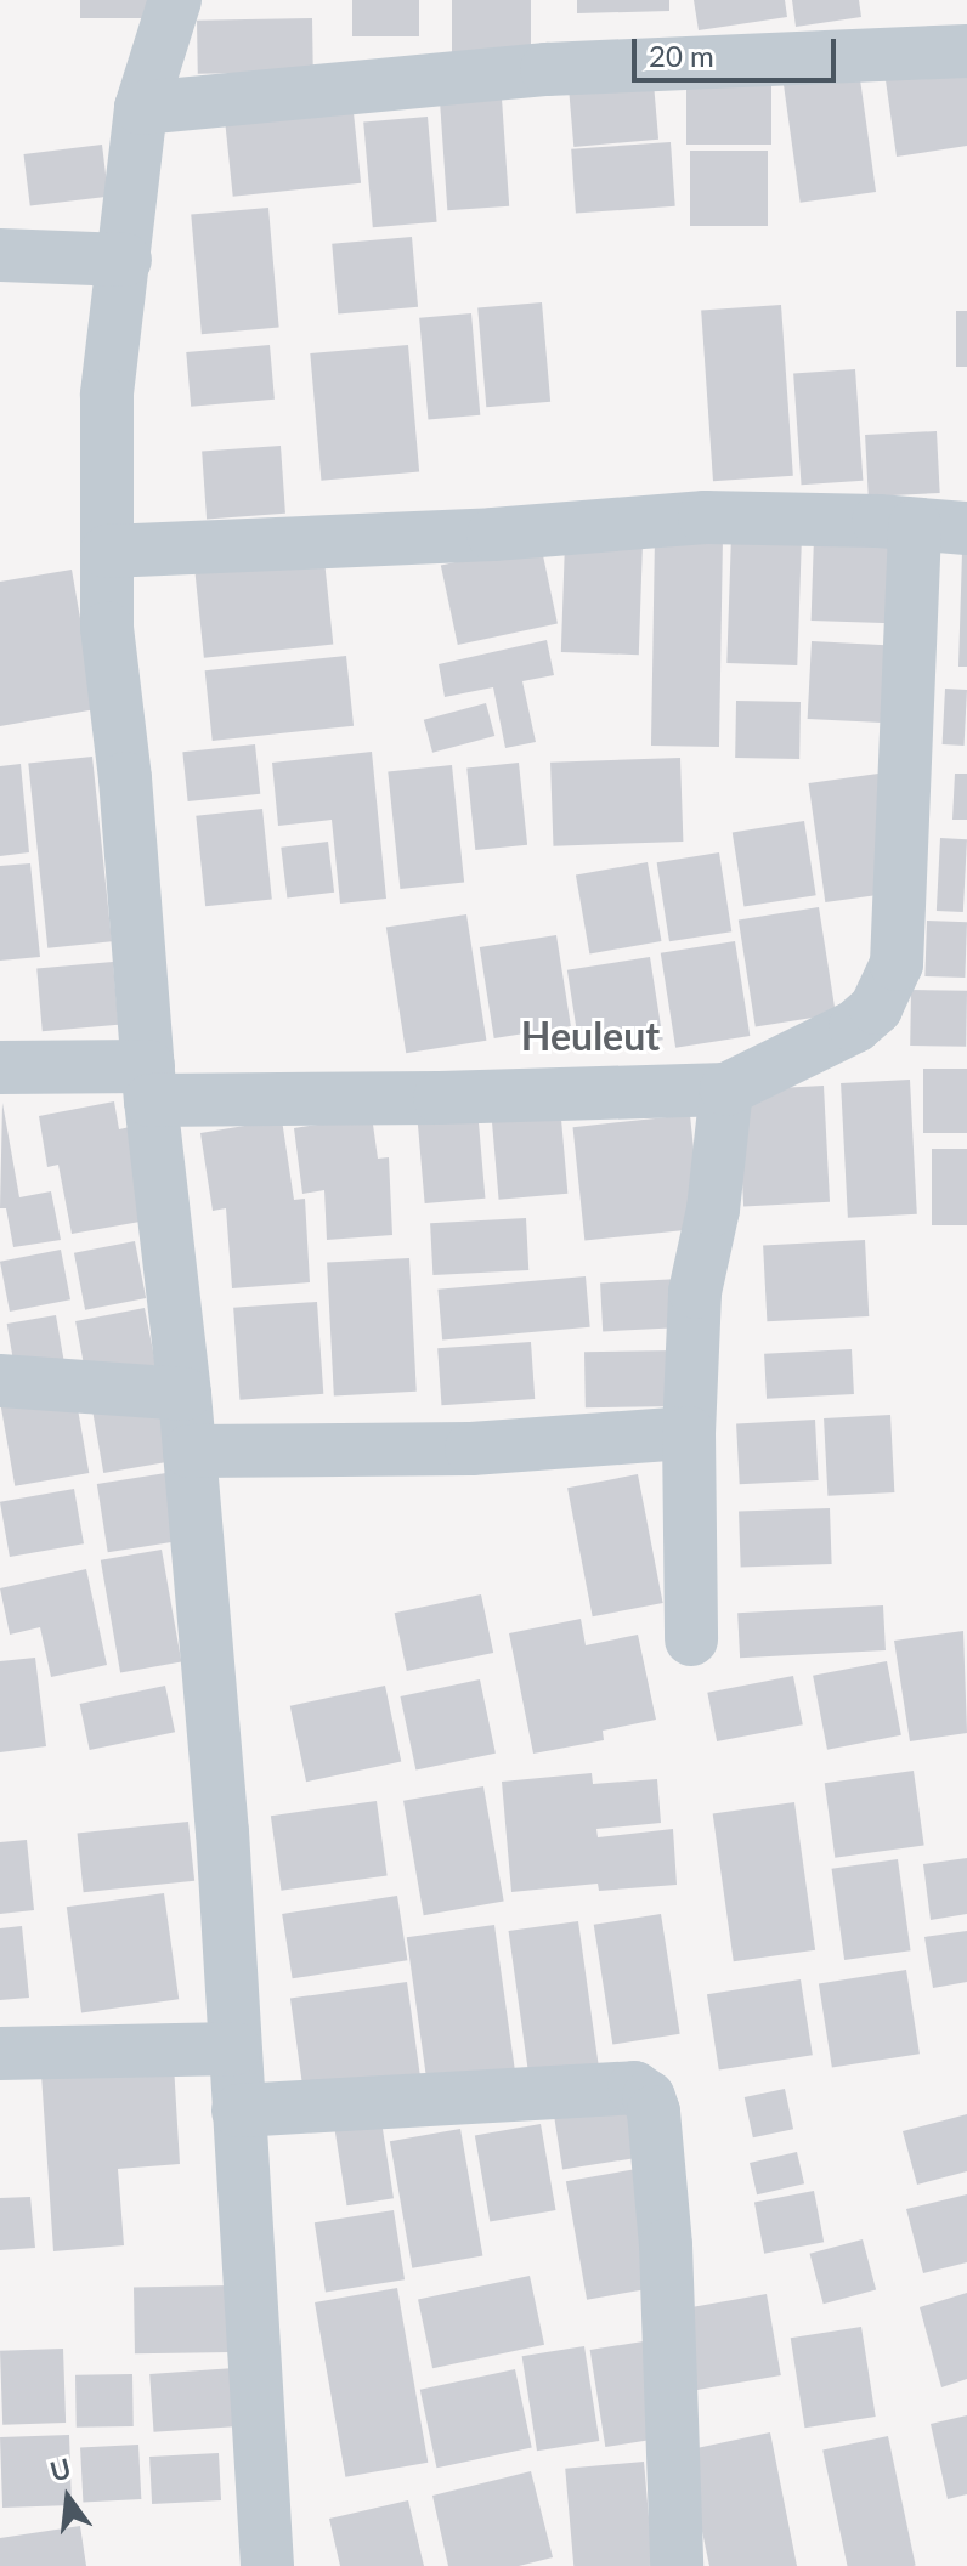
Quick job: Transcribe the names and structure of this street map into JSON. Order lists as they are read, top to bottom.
{
  "districts": ["Heuleut"],
  "scale_bar": "20 m",
  "north": "top"
}
